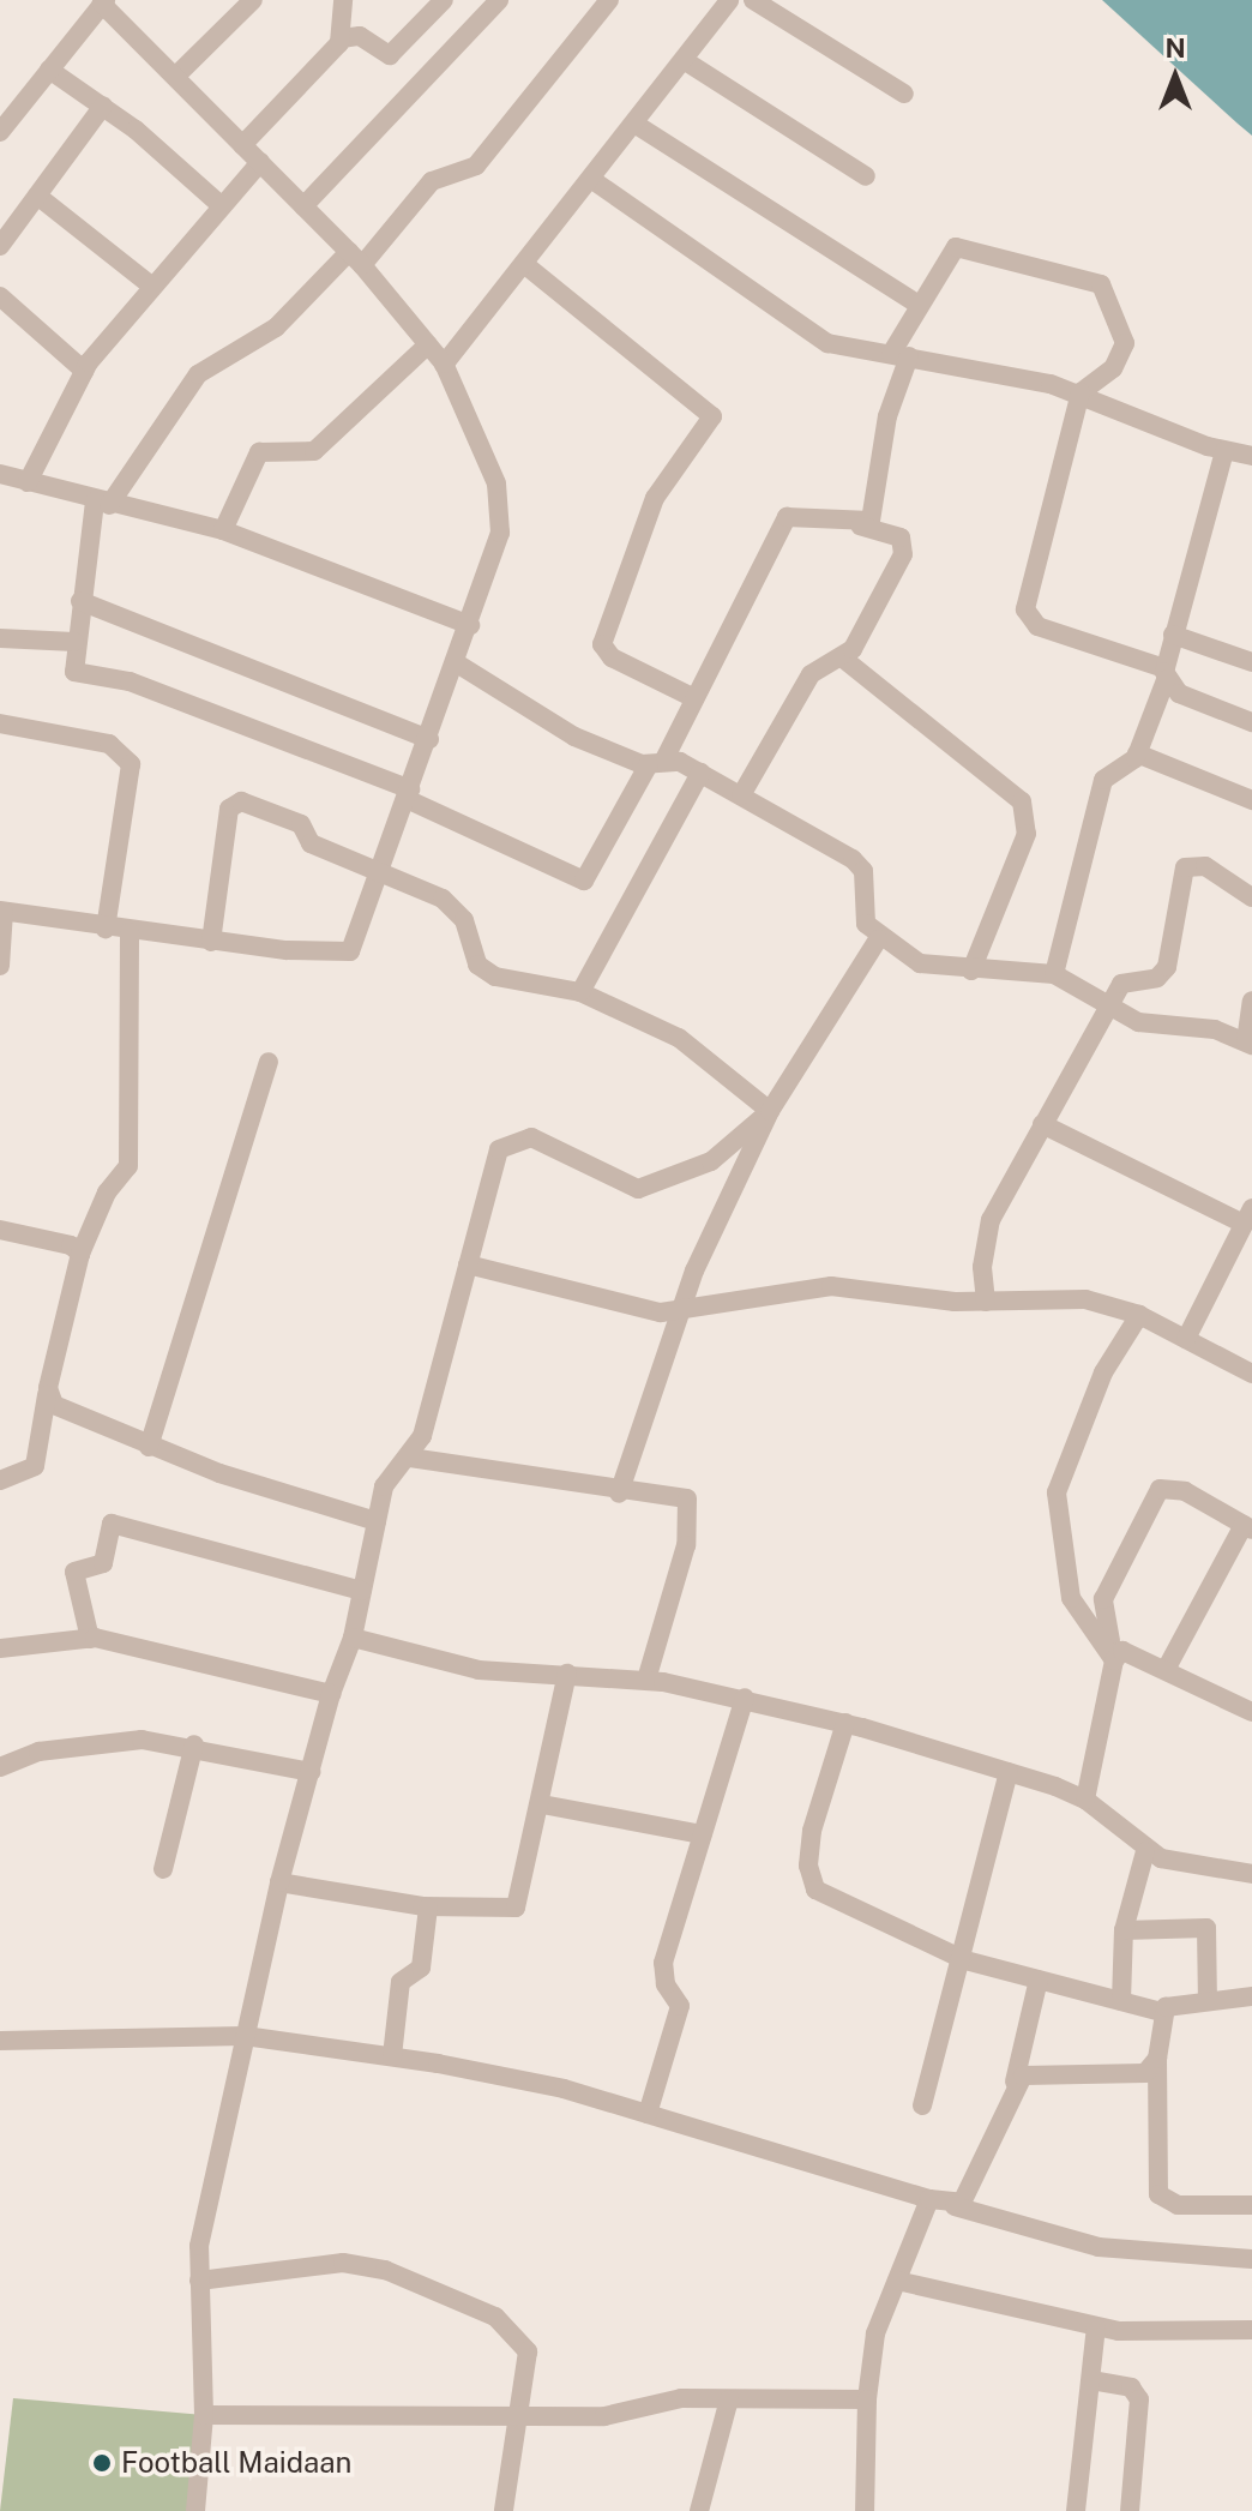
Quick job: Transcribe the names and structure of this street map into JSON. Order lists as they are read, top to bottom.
{
  "places": ["Football Maidaan"],
  "north": "top"
}
